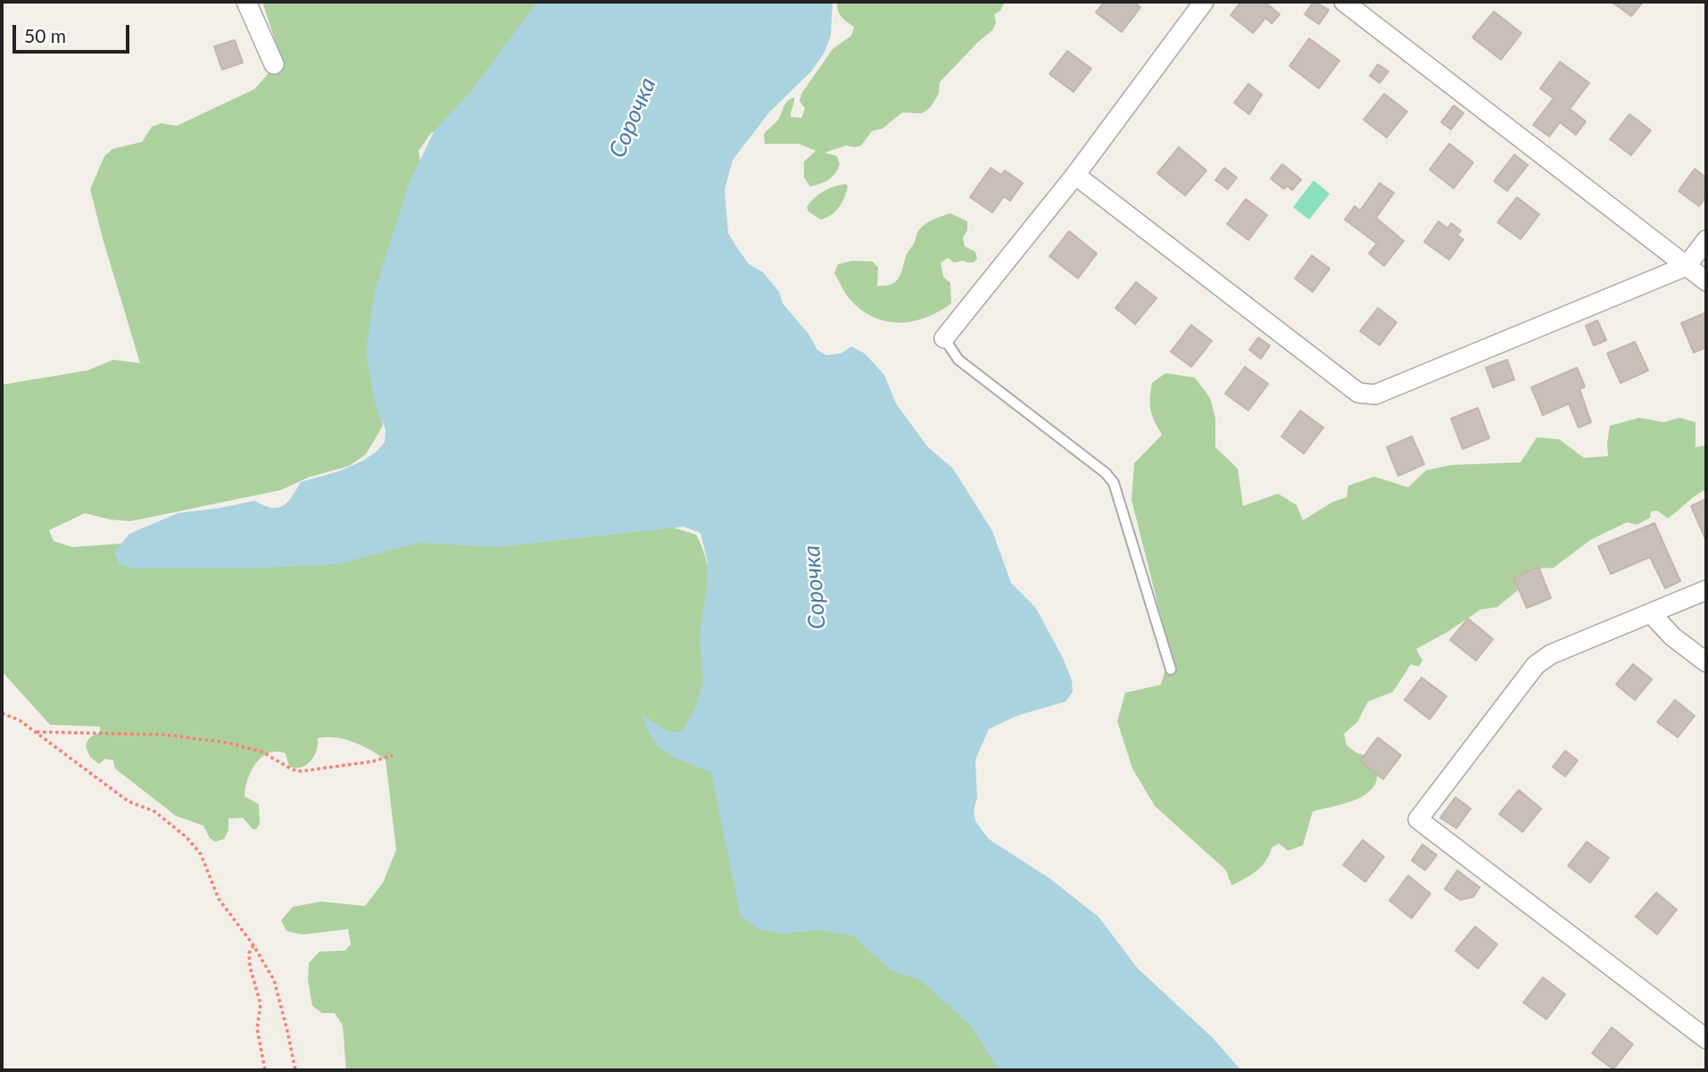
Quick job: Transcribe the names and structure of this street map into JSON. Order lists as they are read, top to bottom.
{
  "water": ["Сорочка"],
  "scale_bar": "50 m"
}
